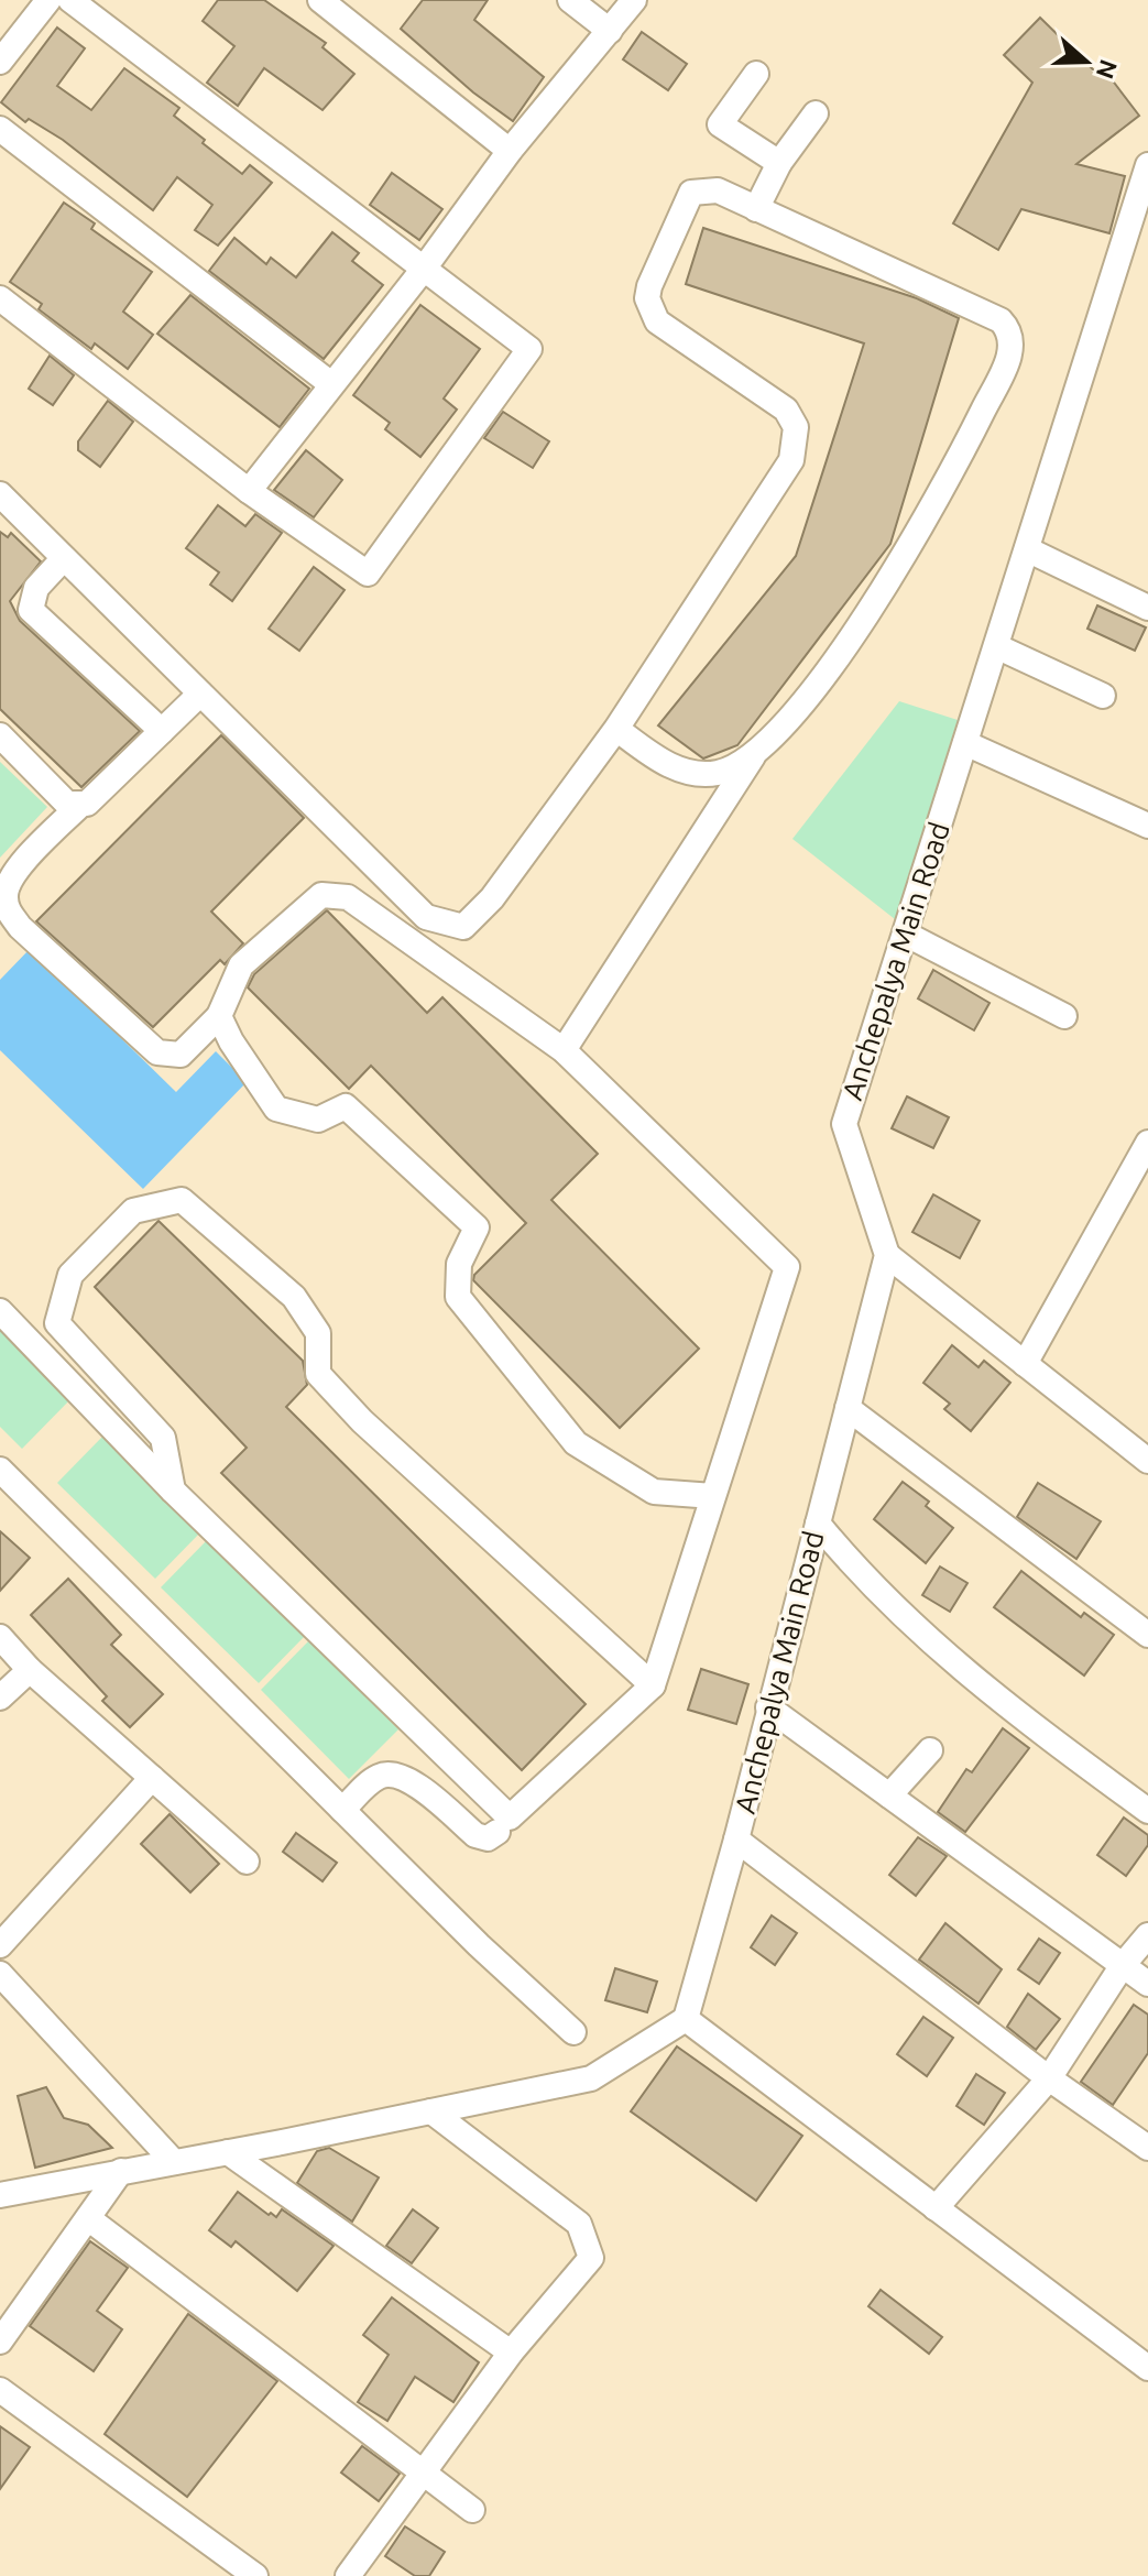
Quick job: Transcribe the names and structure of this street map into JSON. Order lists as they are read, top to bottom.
{
  "streets": {
    "street": ["Anchepalya Main Road"]
  },
  "north": "right"
}
